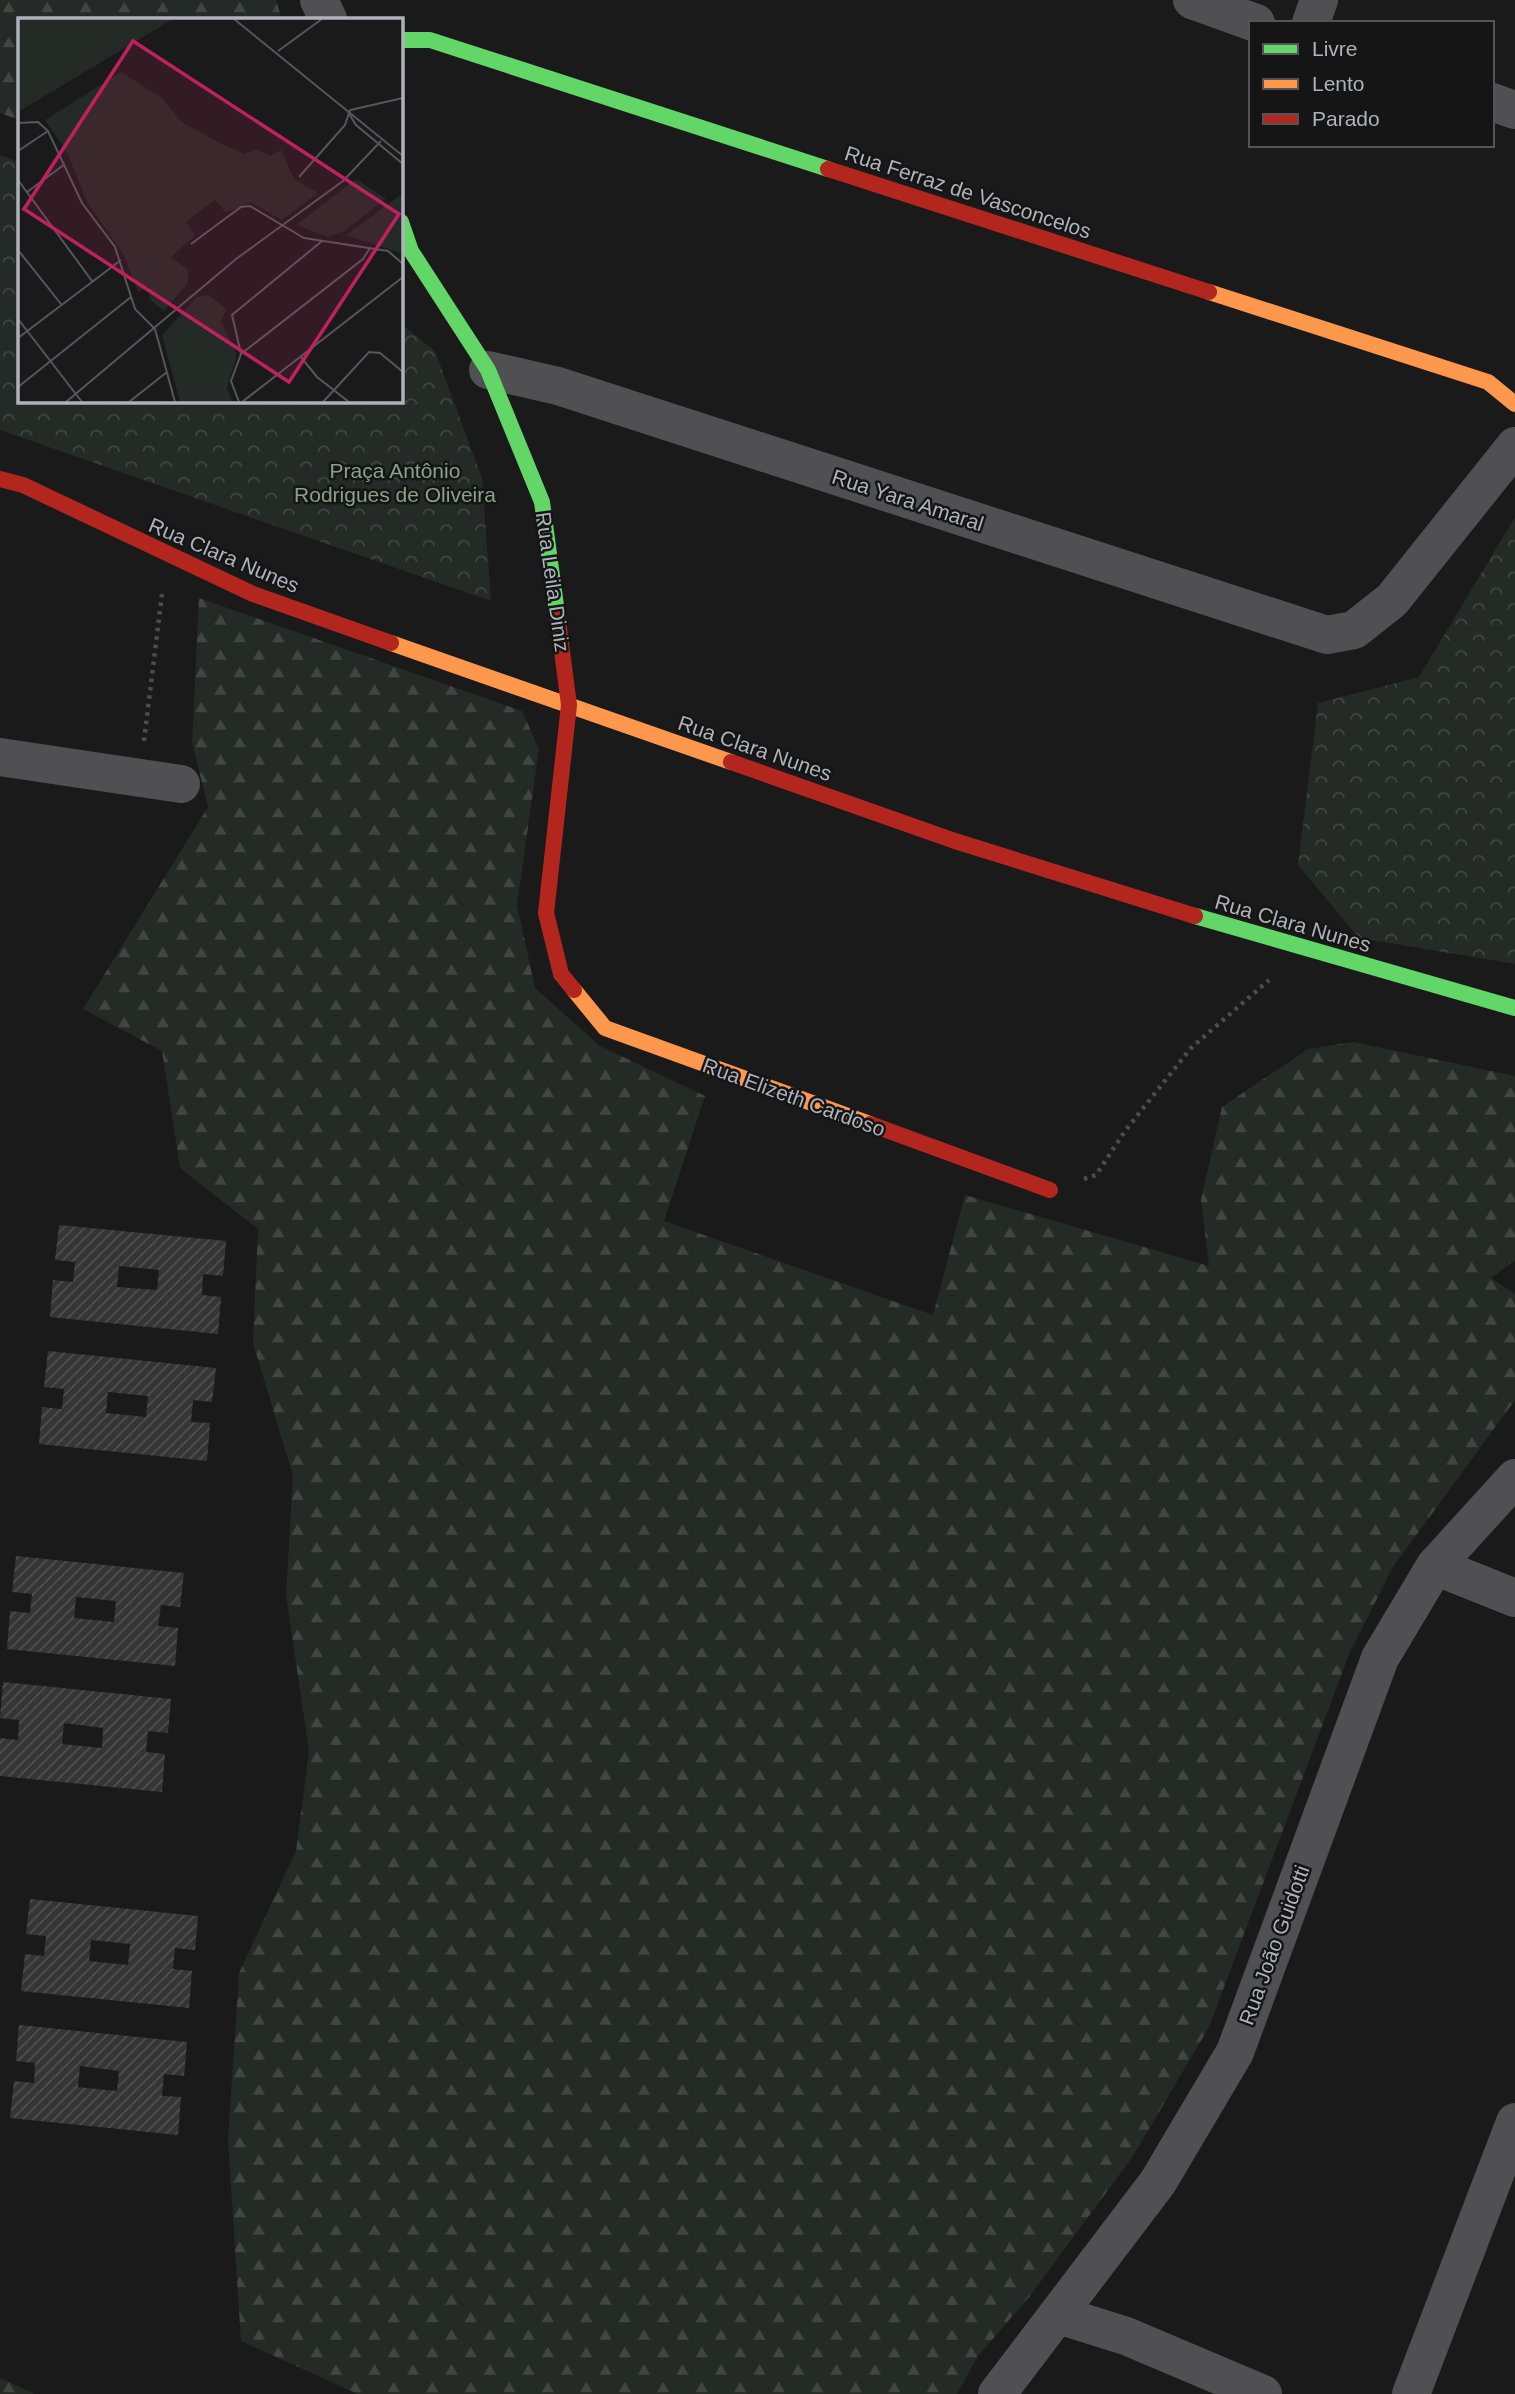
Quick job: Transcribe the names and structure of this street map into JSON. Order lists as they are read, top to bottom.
{
  "streets": {
    "street": [
      "Rua Ferraz de Vasconcelos",
      "Rua Yara Amaral",
      "Rua Clara Nunes",
      "Rua Leila Diniz",
      "Rua Elizeth Cardoso",
      "Rua João Guidotti"
    ]
  },
  "crossings": [
    ["Rua Yara Amaral", "Rua Leila Diniz"],
    ["Rua Clara Nunes", "Rua Leila Diniz"],
    ["Rua Leila Diniz", "Rua Elizeth Cardoso"]
  ],
  "parks": ["Praça Antônio Rodrigues de Oliveira"],
  "legend": ["Livre", "Lento", "Parado"]
}
